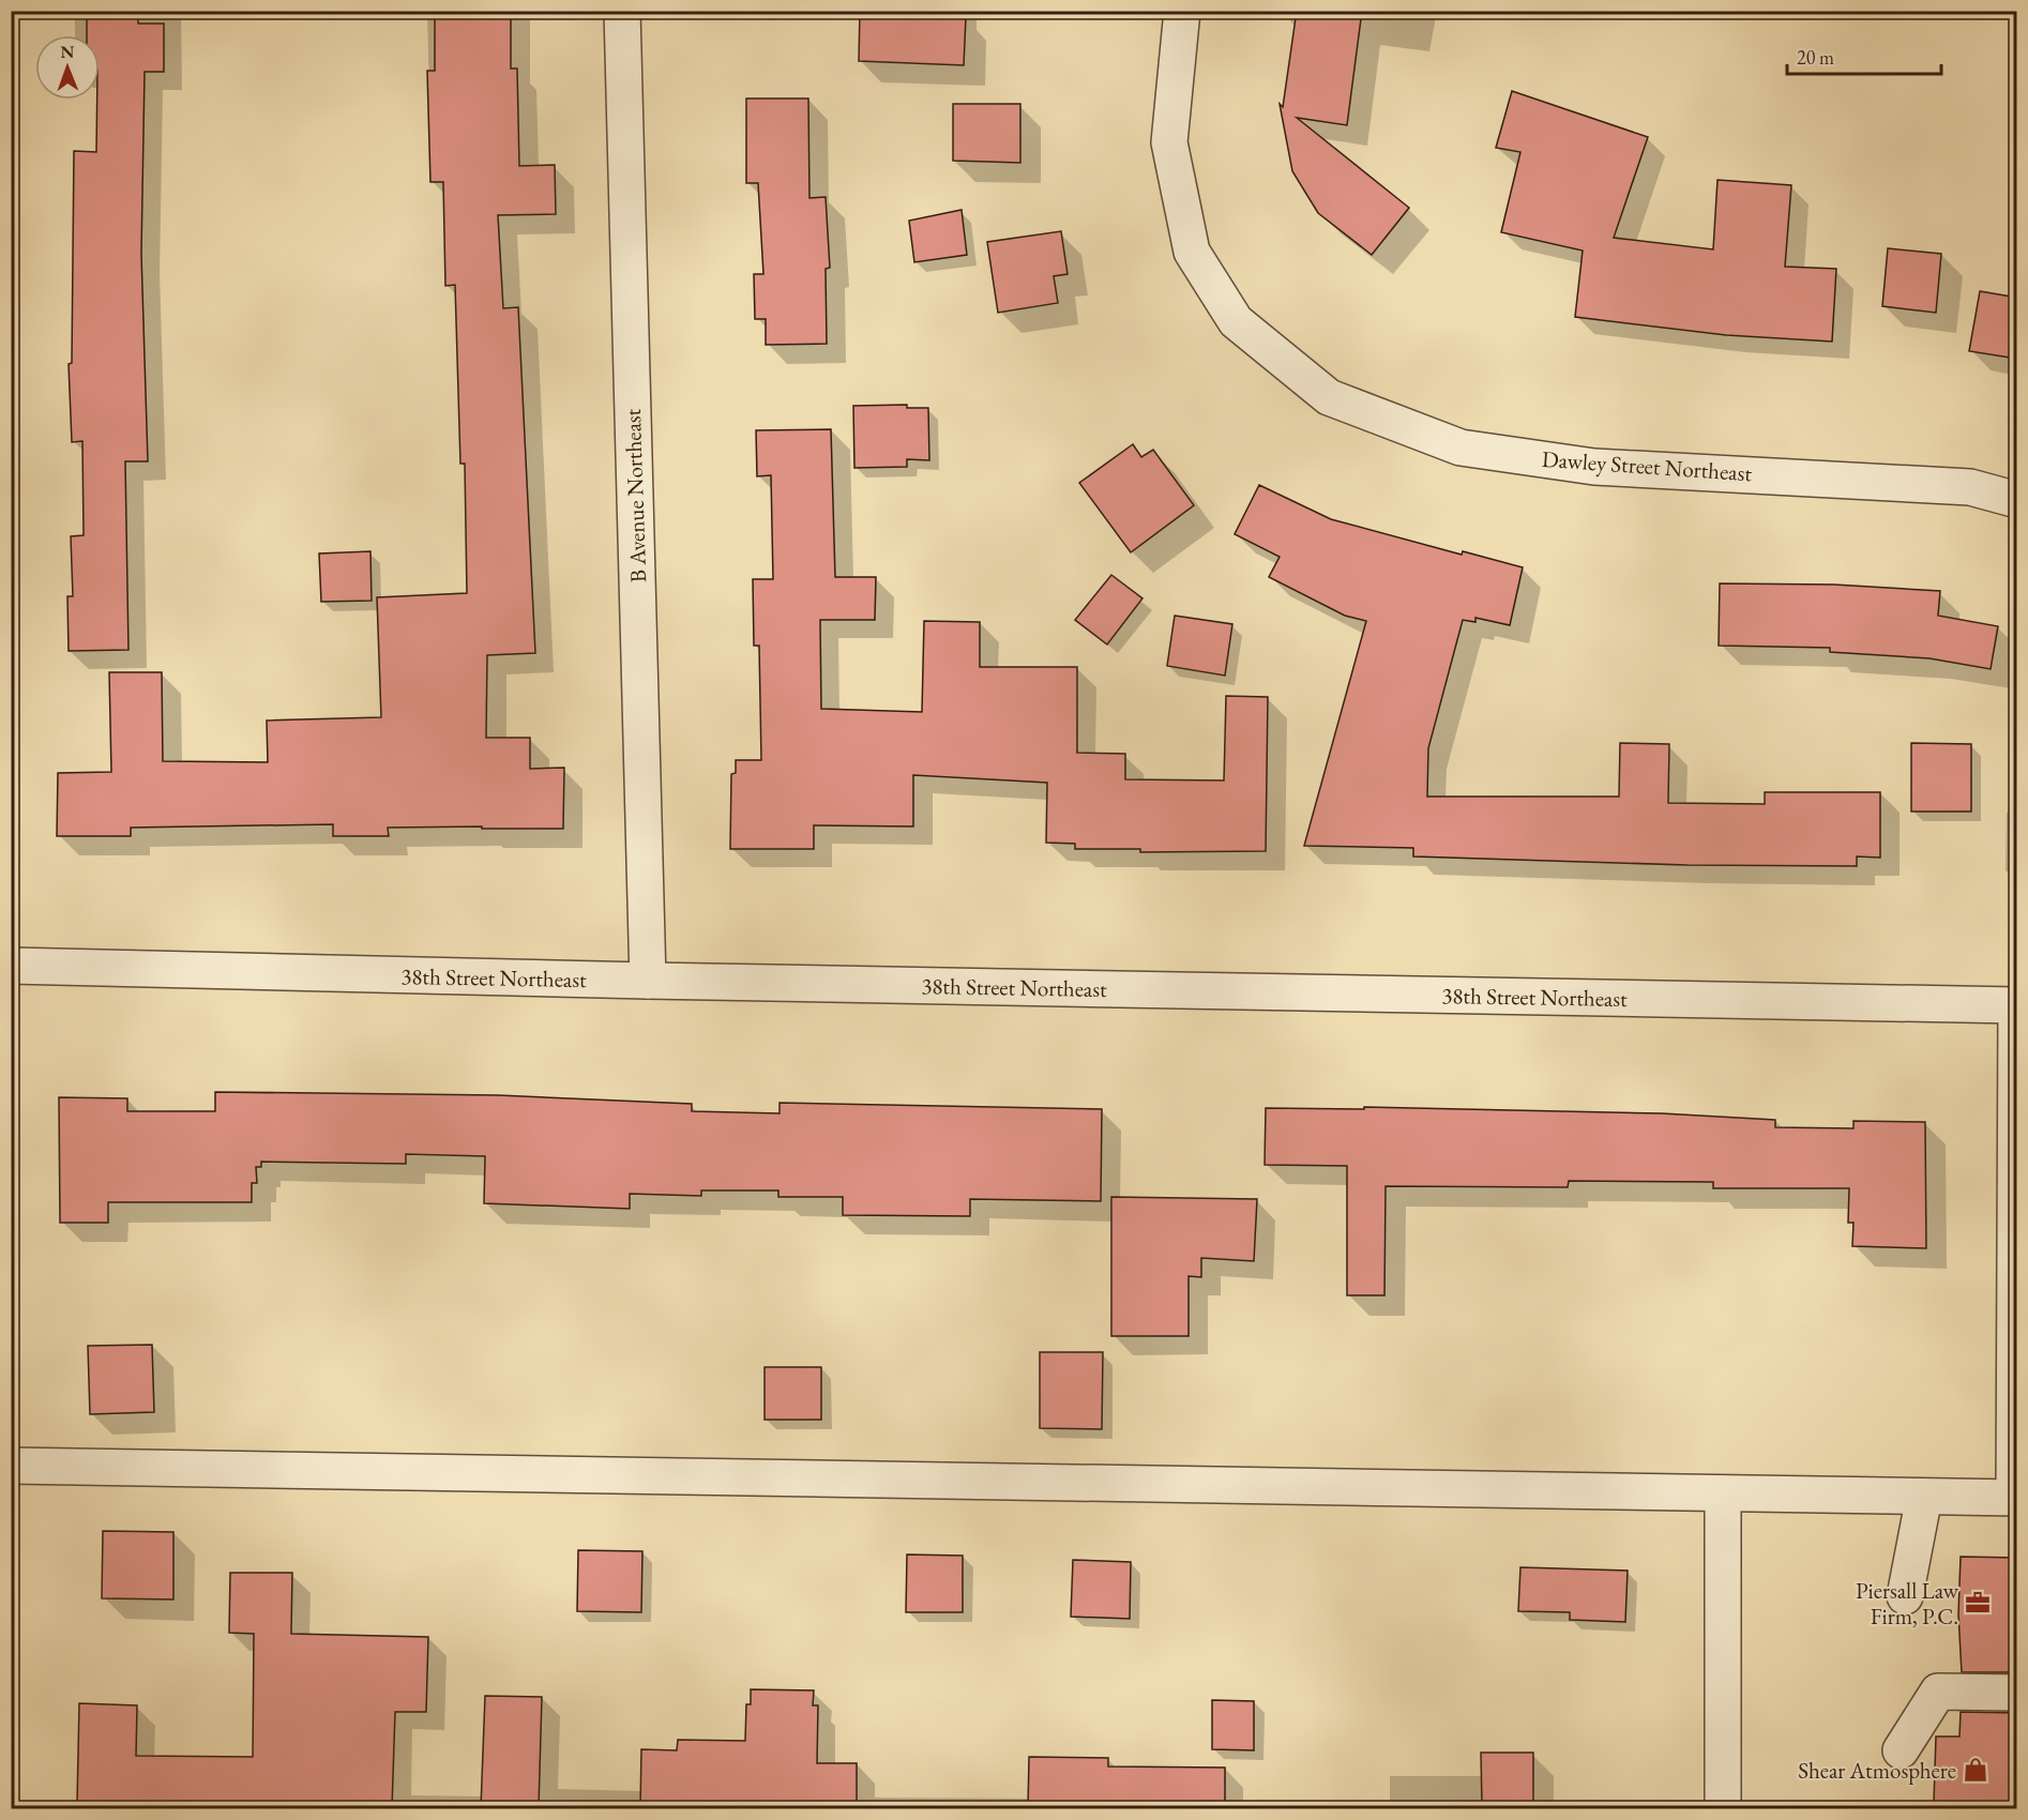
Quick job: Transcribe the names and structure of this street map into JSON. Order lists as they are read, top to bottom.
{
  "streets": {
    "street": ["Dawley Street Northeast", "B Avenue Northeast", "38th Street Northeast"]
  },
  "crossings": [
    ["B Avenue Northeast", "38th Street Northeast"]
  ],
  "places": {
    "office": ["Piersall Law Firm, P.C."],
    "shop": ["Shear Atmosphere"]
  },
  "scale_bar": "20 m",
  "north": "top"
}
